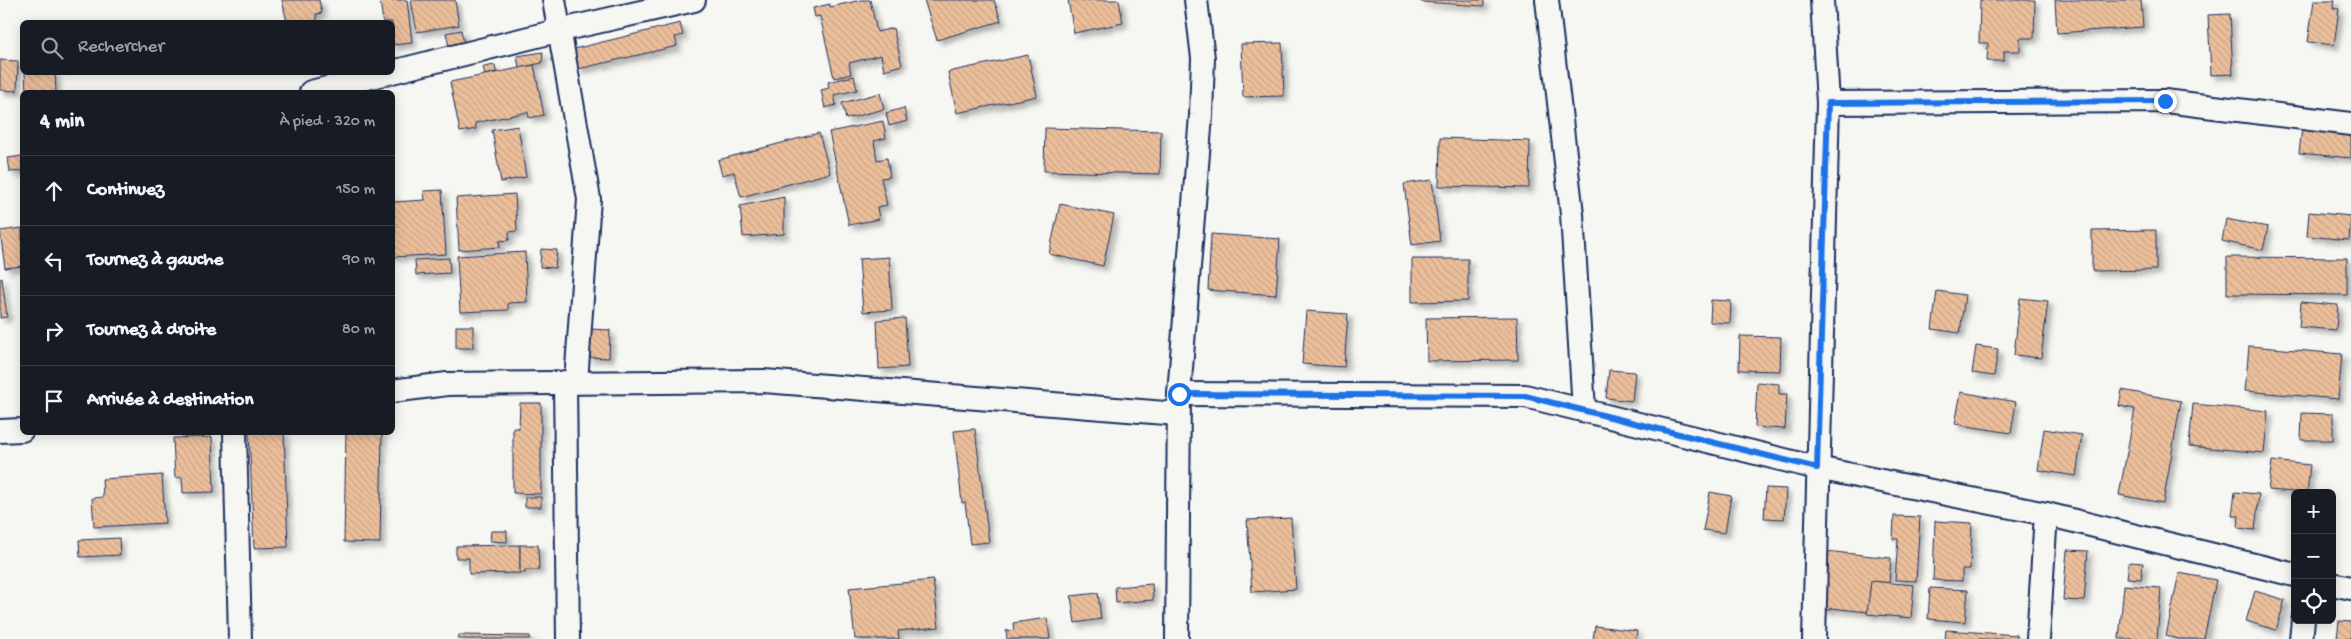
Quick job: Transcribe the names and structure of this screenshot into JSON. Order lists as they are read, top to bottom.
{
  "page": {
    "search": "Rechercher",
    "heading": ["4 min", "À pied · 320 m"],
    "list": [
      ["Continuez", "150 m"],
      ["Tournez à gauche", "90 m"],
      ["Tournez à droite", "80 m"],
      "Arrivée à destination"
    ],
    "map_buttons": ["+", "−"]
  }
}
